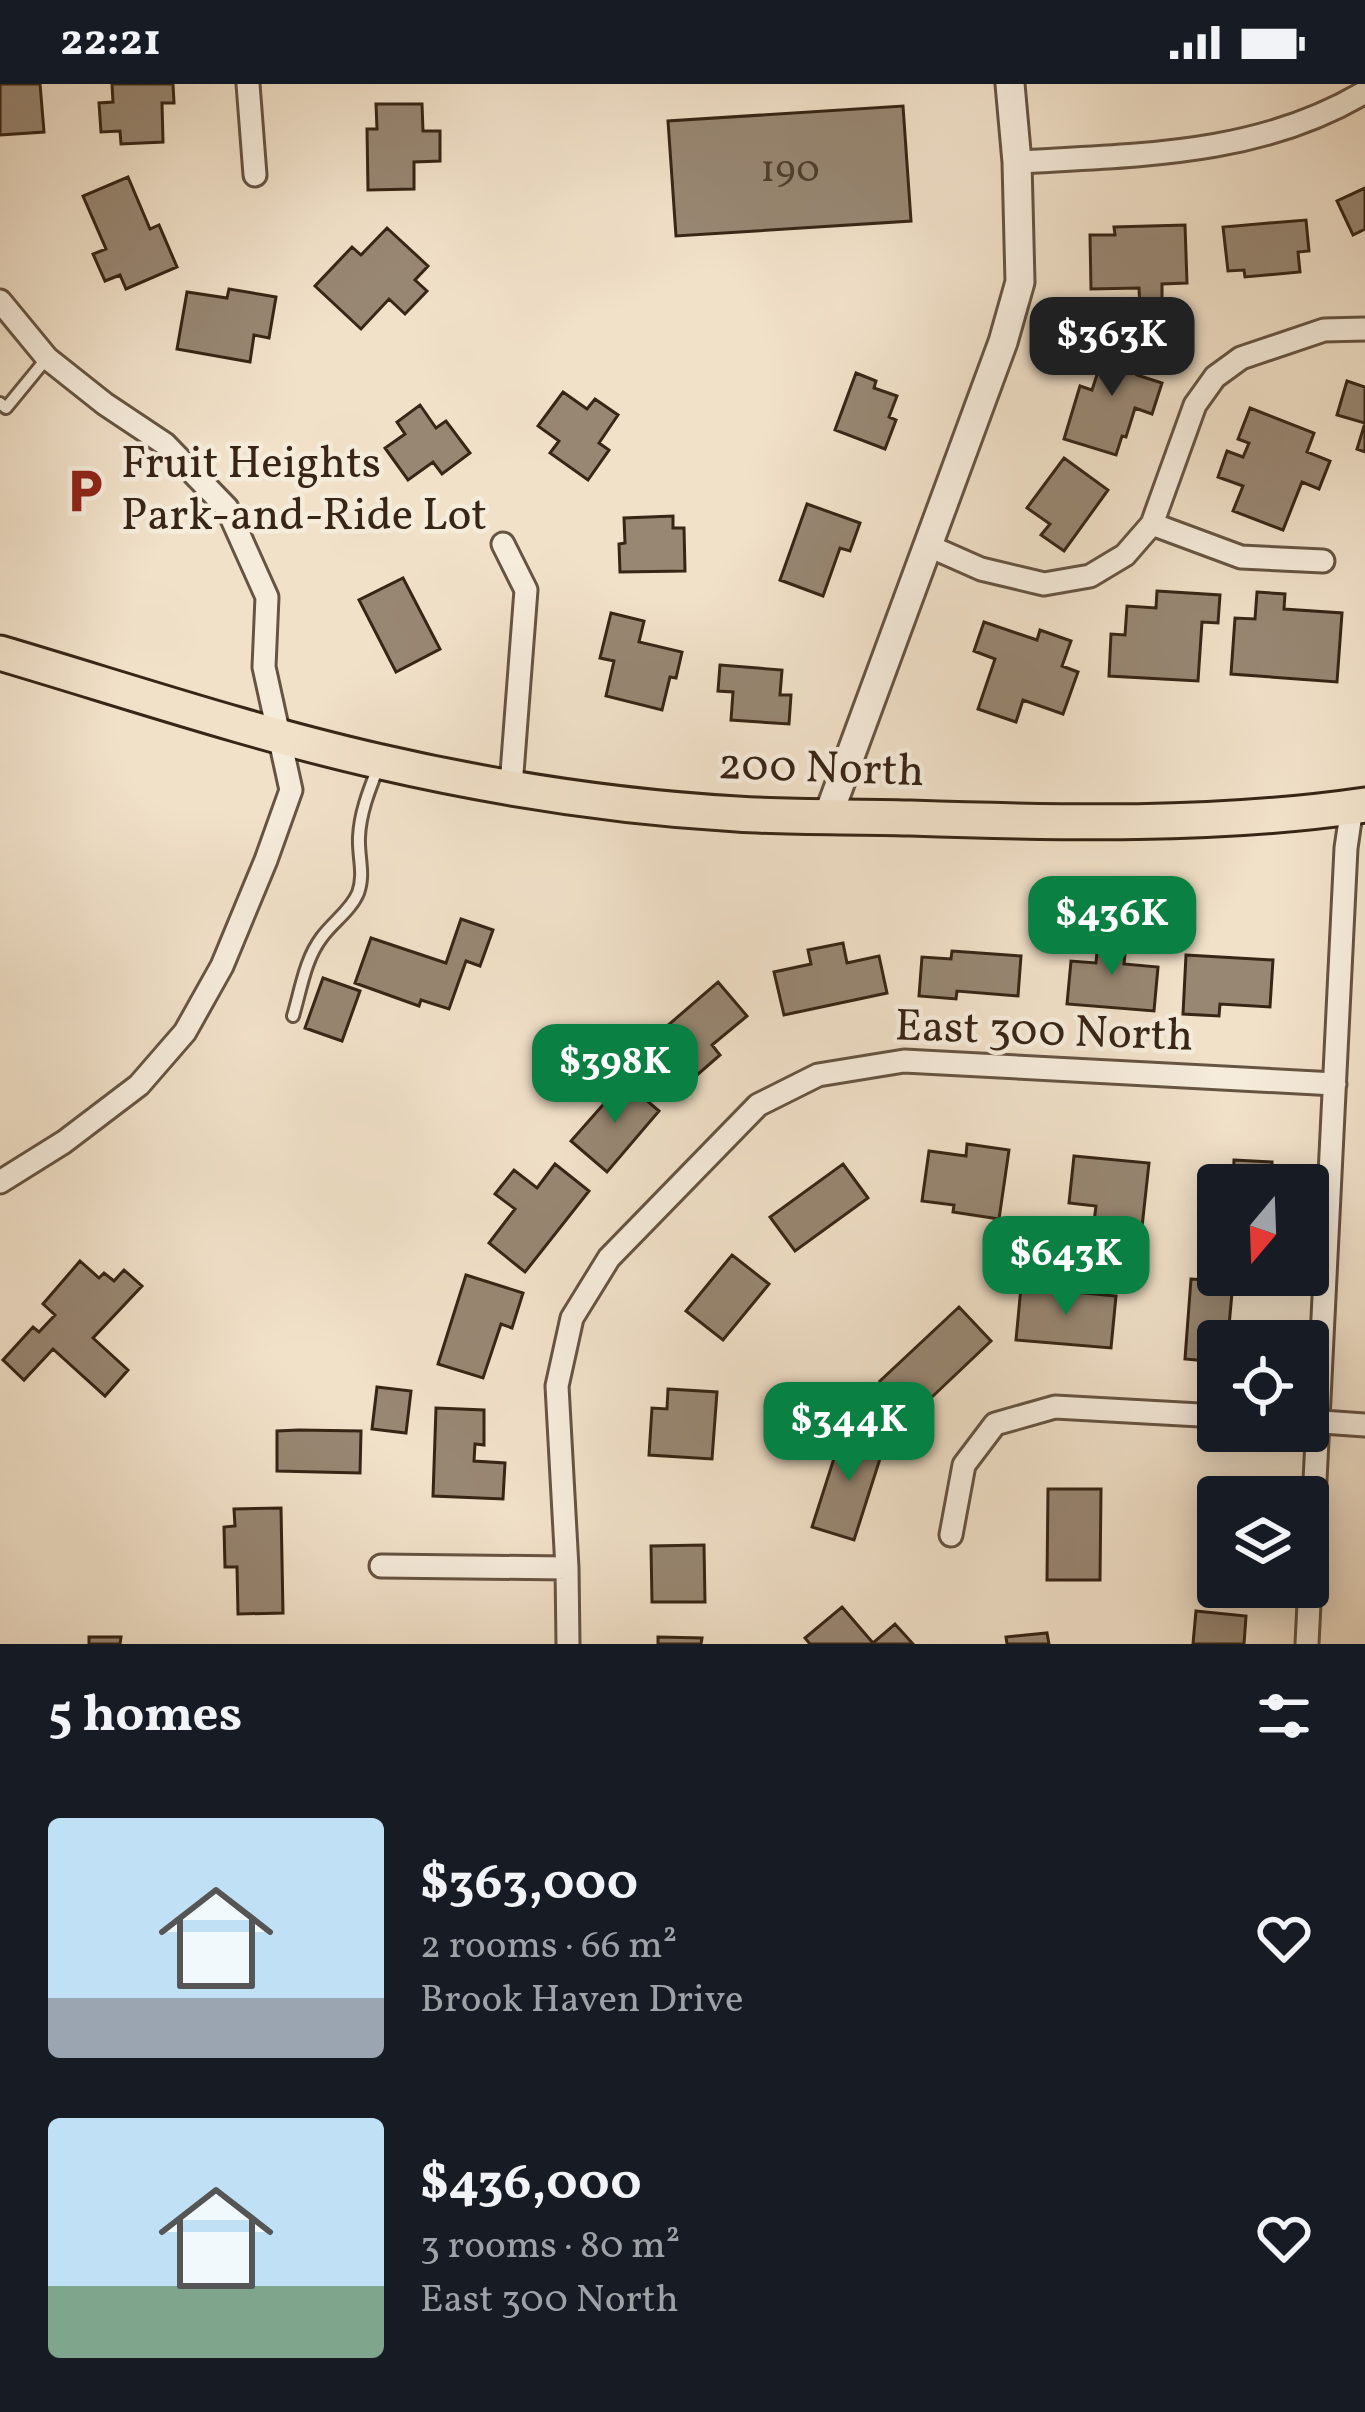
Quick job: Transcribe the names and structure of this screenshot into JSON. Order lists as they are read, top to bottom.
{
  "streets": {
    "main road": ["200 North"],
    "street": ["East 300 North"]
  },
  "places": {
    "parking": ["Fruit Heights Park-and-Ride Lot"]
  },
  "house_numbers": ["190"],
  "north": "bottom",
  "page": {
    "status": "22:21",
    "price": [
      "$363K",
      "$436K",
      "$398K",
      "$643K",
      "$344K"
    ],
    "heading": "5 homes",
    "list": [
      {
        "name": "$363,000",
        "note": "2 rooms · 66 m² · Brook Haven Drive"
      },
      {
        "name": "$436,000",
        "note": "3 rooms · 80 m² · East 300 North"
      }
    ]
  }
}
